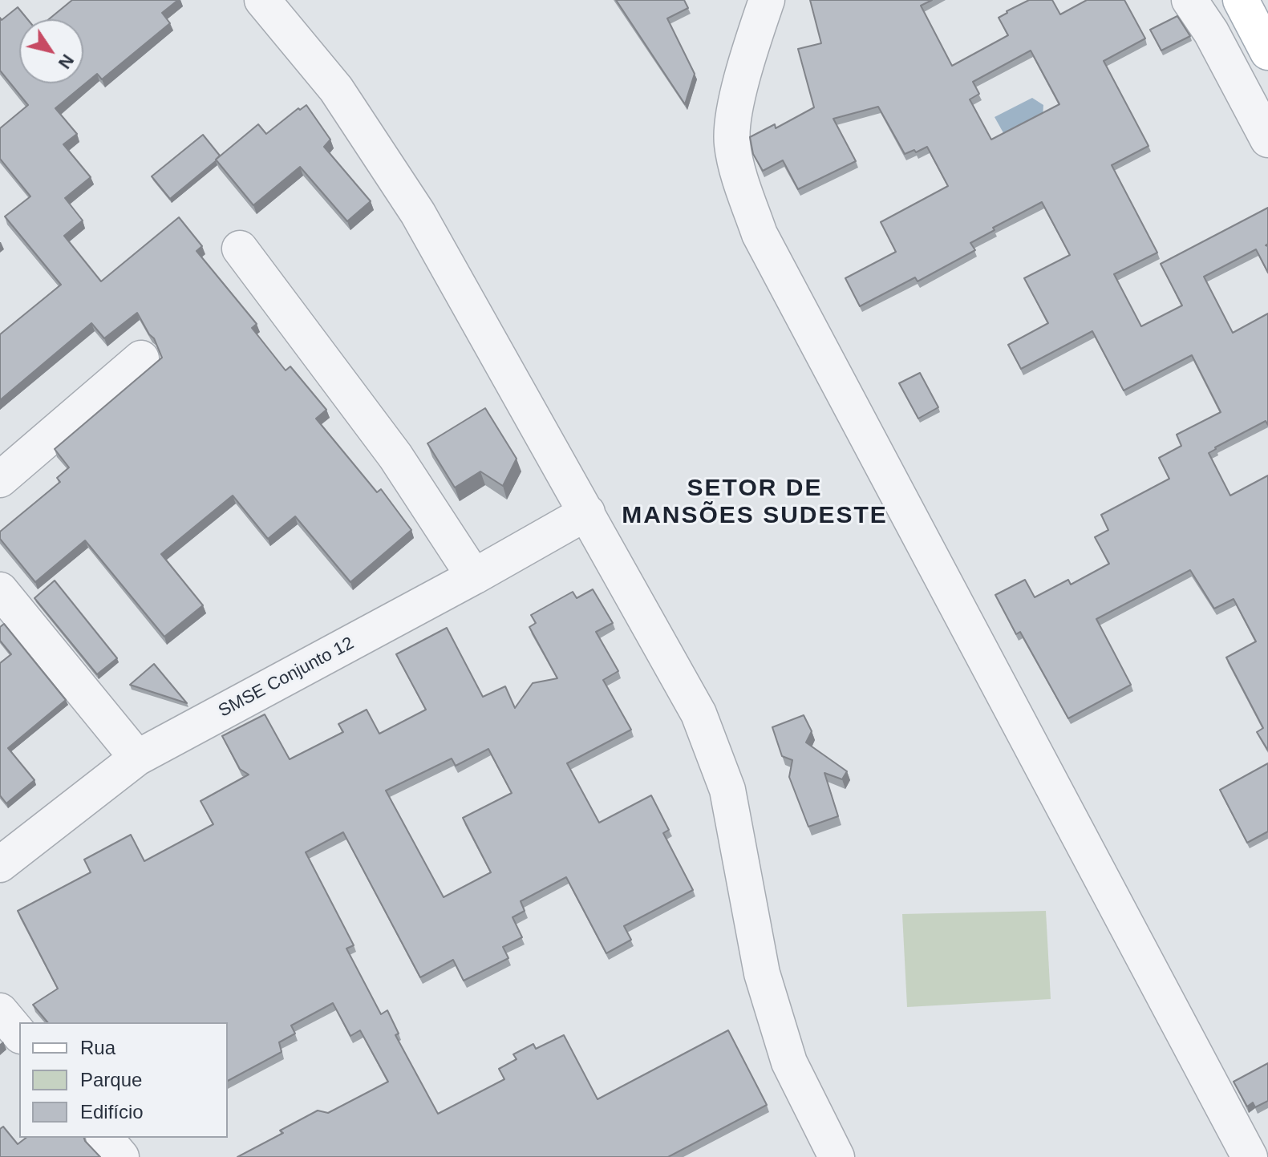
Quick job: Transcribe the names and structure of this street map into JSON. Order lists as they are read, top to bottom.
{
  "streets": {
    "street": ["SMSE Conjunto 12"]
  },
  "districts": ["SETOR DE MANSÕES SUDESTE"],
  "legend": ["Rua", "Parque", "Edifício"],
  "north": "bottom right"
}
